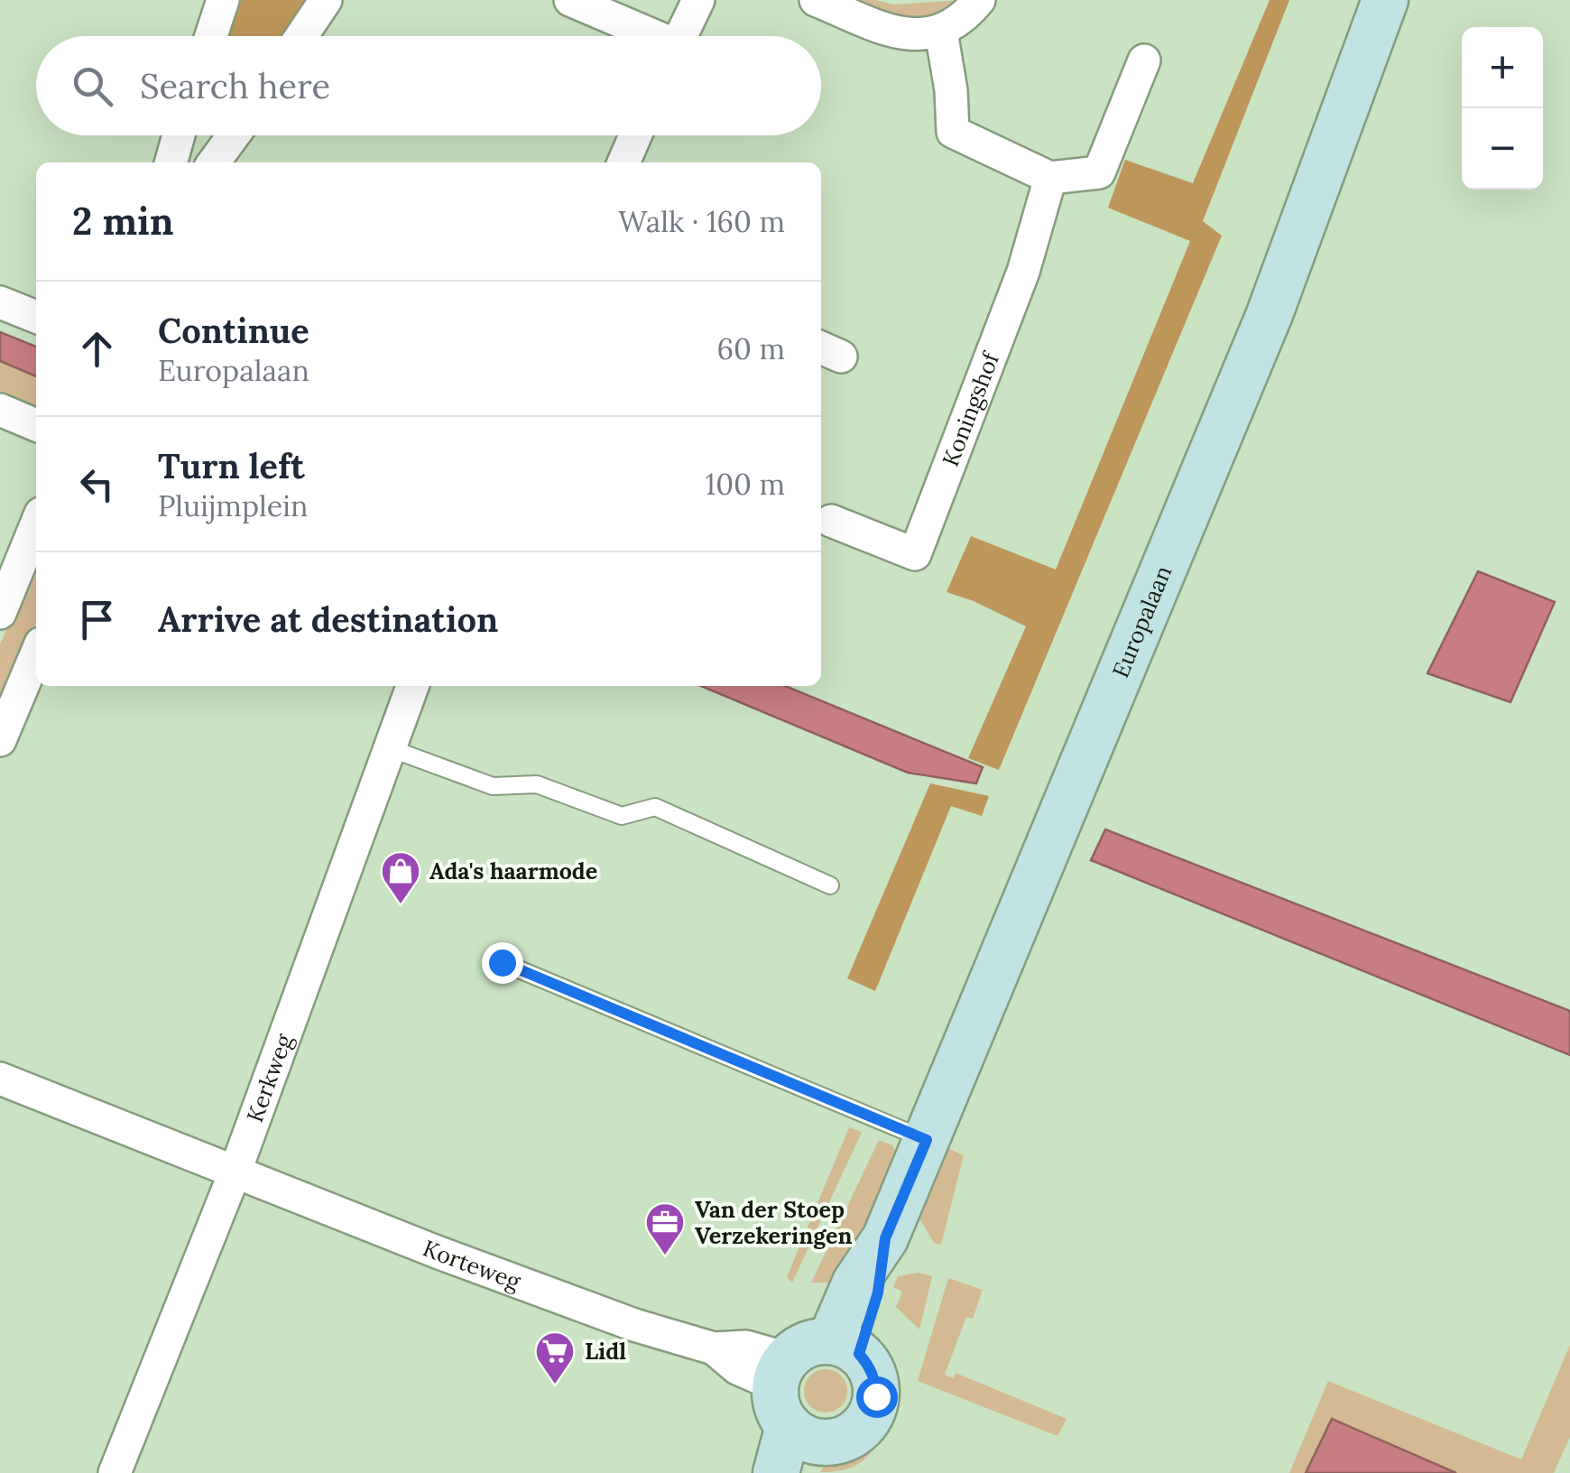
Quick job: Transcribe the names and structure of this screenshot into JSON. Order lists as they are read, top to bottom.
{
  "streets": {
    "main road": ["Europalaan"],
    "street": ["Koningshof", "Kerkweg", "Korteweg"]
  },
  "crossings": [
    ["Europalaan", "Korteweg"],
    ["Kerkweg", "Korteweg"]
  ],
  "places": {
    "shop": ["Ada's haarmode"],
    "office": ["Van der Stoep Verzekeringen"],
    "supermarket": ["Lidl"]
  },
  "page": {
    "map_buttons": ["+", "−"],
    "search": "Search here",
    "heading": ["2 min", "Walk · 160 m"],
    "list": [
      ["Continue", "Europalaan", "60 m"],
      ["Turn left", "Pluijmplein", "100 m"],
      "Arrive at destination"
    ]
  }
}
